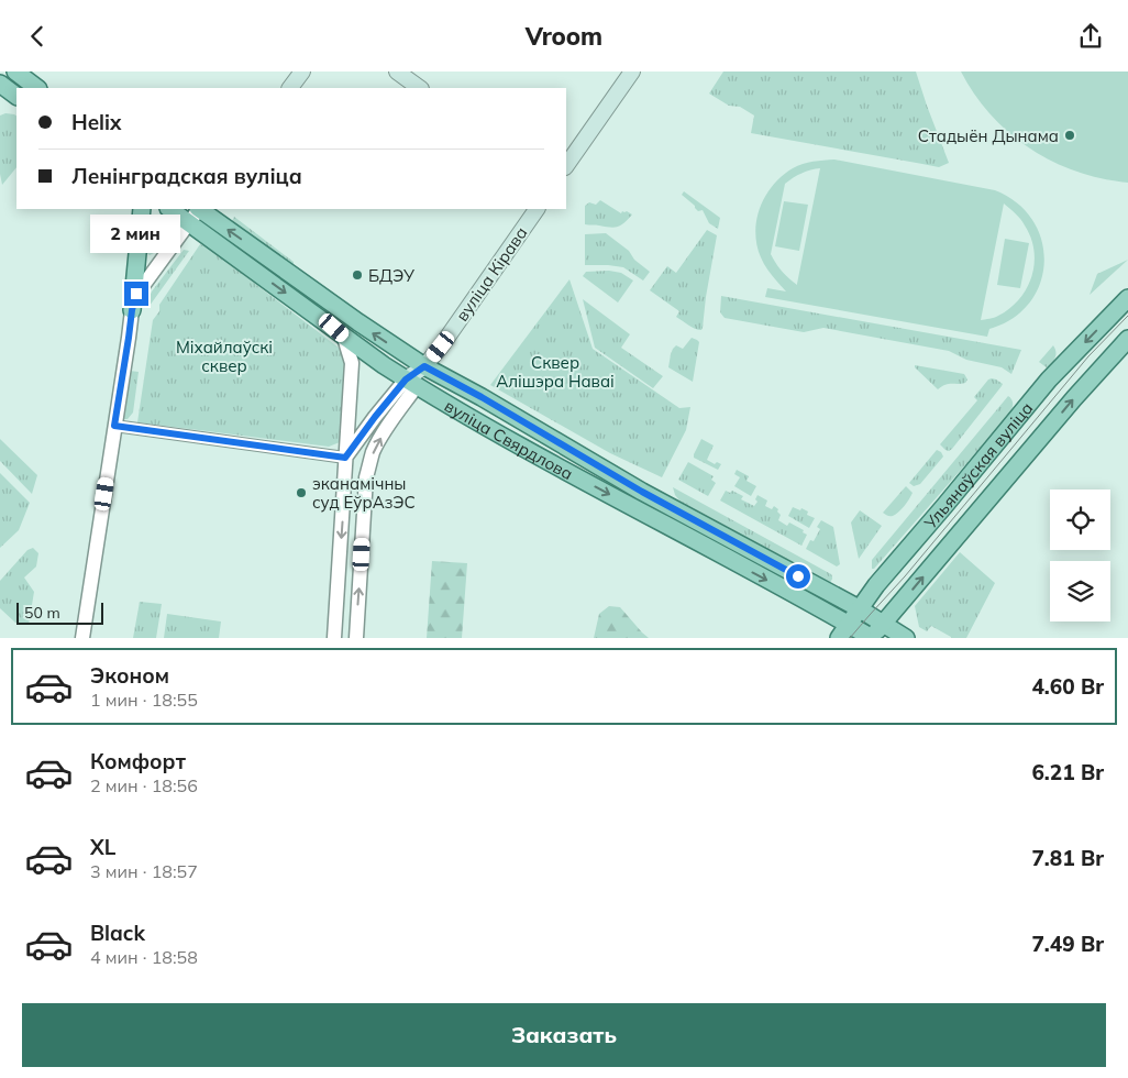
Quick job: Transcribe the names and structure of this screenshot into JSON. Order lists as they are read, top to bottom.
{
  "streets": {
    "main road": ["вуліца Кірава", "вуліца Свярдлова", "Ульянаўская вуліца"]
  },
  "crossings": [
    ["вуліца Кірава", "вуліца Свярдлова"],
    ["вуліца Свярдлова", "Ульянаўская вуліца"]
  ],
  "one_way": ["вуліца Кірава"],
  "parks": ["Міхайлаўскі сквер", "Сквер Алішэра Наваі"],
  "places": ["Стадыён Дынама", "БДЭУ", "эканамічны суд ЕўрАзЭС"],
  "scale_bar": "50 m",
  "page": {
    "header": "Vroom",
    "banner": ["Helix", "Ленінградская вуліца"],
    "bubble": "2 мин",
    "scale": "50 m",
    "list": [
      {
        "name": "Эконом",
        "note": "1 мин · 18:55",
        "value": "4.60 Br"
      },
      {
        "name": "Комфорт",
        "note": "2 мин · 18:56",
        "value": "6.21 Br"
      },
      {
        "name": "XL",
        "note": "3 мин · 18:57",
        "value": "7.81 Br"
      },
      {
        "name": "Black",
        "note": "4 мин · 18:58",
        "value": "7.49 Br"
      }
    ],
    "buttons": "Заказать"
  }
}
